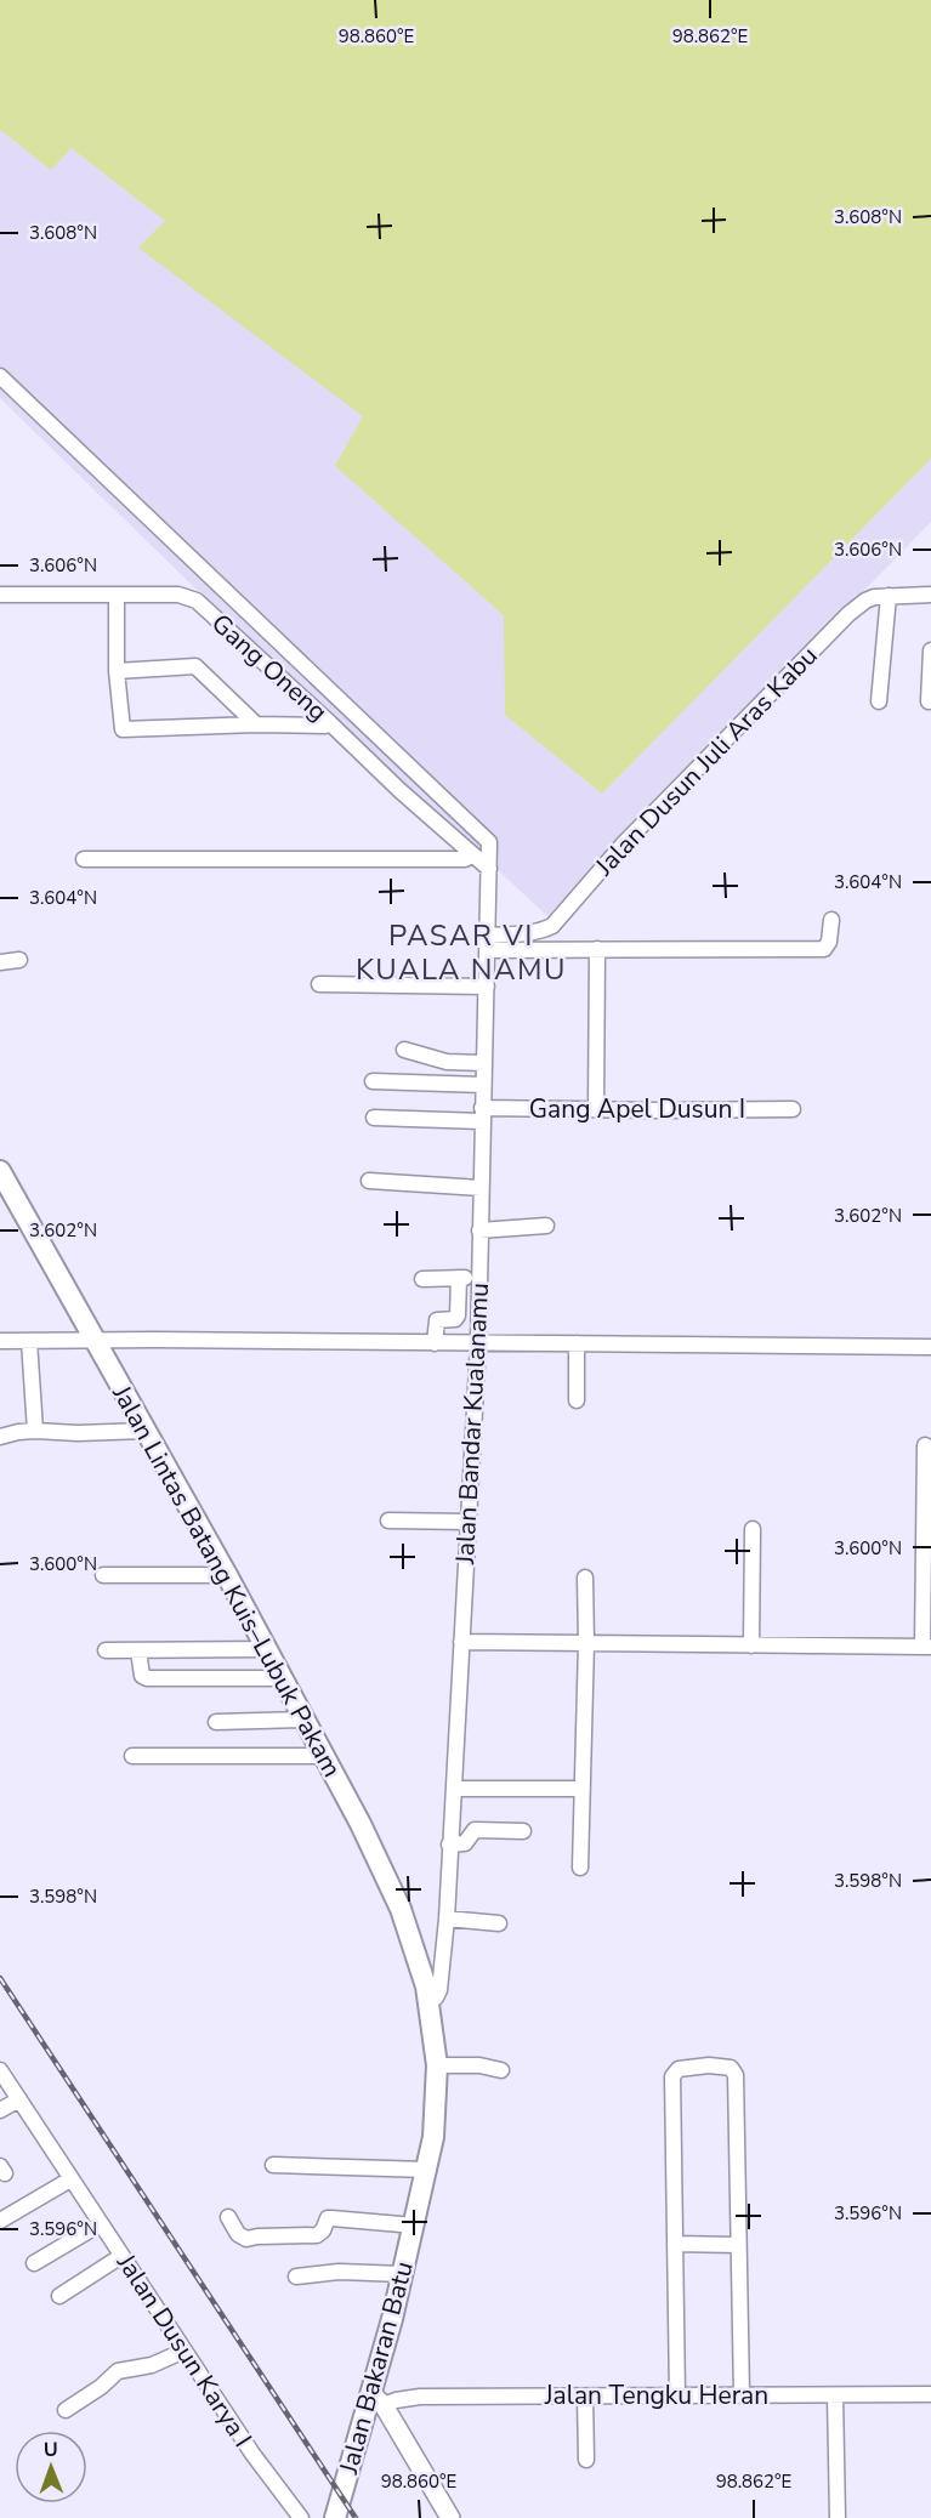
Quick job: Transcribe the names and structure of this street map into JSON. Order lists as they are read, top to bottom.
{
  "streets": {
    "highway": ["Jalan Lintas Batang Kuis–Lubuk Pakam", "Jalan Bakaran Batu"],
    "street": [
      "Gang Oneng",
      "Jalan Dusun Juli Aras Kabu",
      "Gang Apel Dusun I",
      "Jalan Bandar Kualanamu",
      "Jalan Dusun Karya I",
      "Jalan Tengku Heran"
    ]
  },
  "crossings": [
    ["Gang Oneng", "Jalan Bandar Kualanamu"],
    ["Gang Apel Dusun I", "Jalan Bandar Kualanamu"],
    ["Jalan Bandar Kualanamu", "Jalan Lintas Batang Kuis–Lubuk Pakam"],
    ["Jalan Bandar Kualanamu", "Jalan Bakaran Batu"],
    ["Jalan Lintas Batang Kuis–Lubuk Pakam", "Jalan Bakaran Batu"],
    ["Jalan Bakaran Batu", "Jalan Tengku Heran"]
  ],
  "districts": ["PASAR VI KUALA NAMU"],
  "north": "top",
  "coordinates": [
    "98.860°E",
    "98.862°E",
    "3.608°N",
    "3.606°N",
    "3.604°N",
    "3.602°N",
    "3.600°N",
    "3.598°N",
    "3.596°N"
  ]
}
